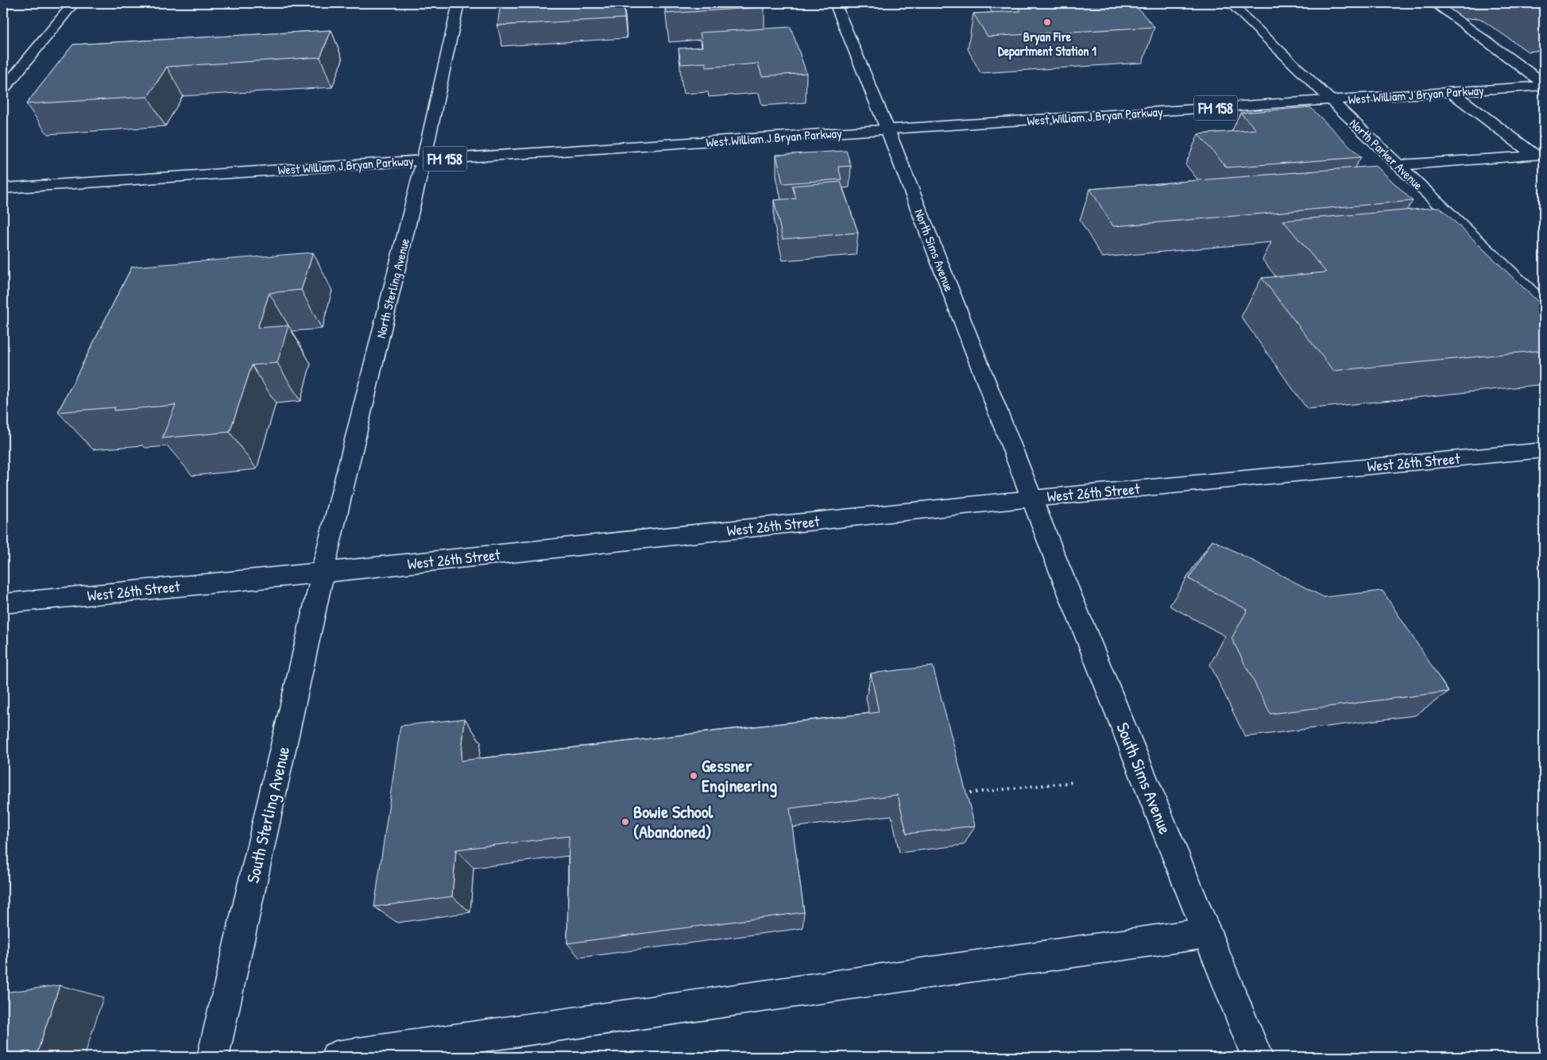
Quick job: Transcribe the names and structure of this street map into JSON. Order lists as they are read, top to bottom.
{
  "streets": {
    "street": [
      "West William J Bryan Parkway",
      "FM 158",
      "North Parker Avenue",
      "North Sims Avenue",
      "North Sterling Avenue",
      "West 26th Street",
      "South Sims Avenue",
      "South Sterling Avenue"
    ]
  },
  "crossings": [
    ["West William J Bryan Parkway", "North Parker Avenue"],
    ["West William J Bryan Parkway", "North Sims Avenue"],
    ["West William J Bryan Parkway", "North Sterling Avenue"],
    ["North Sims Avenue", "West 26th Street"],
    ["North Sims Avenue", "South Sims Avenue"],
    ["North Sterling Avenue", "West 26th Street"],
    ["North Sterling Avenue", "South Sterling Avenue"],
    ["West 26th Street", "South Sims Avenue"],
    ["West 26th Street", "South Sterling Avenue"]
  ],
  "places": ["Bryan Fire Department Station 1", "Gessner Engineering", "Bowie School (Abandoned)"]
}
